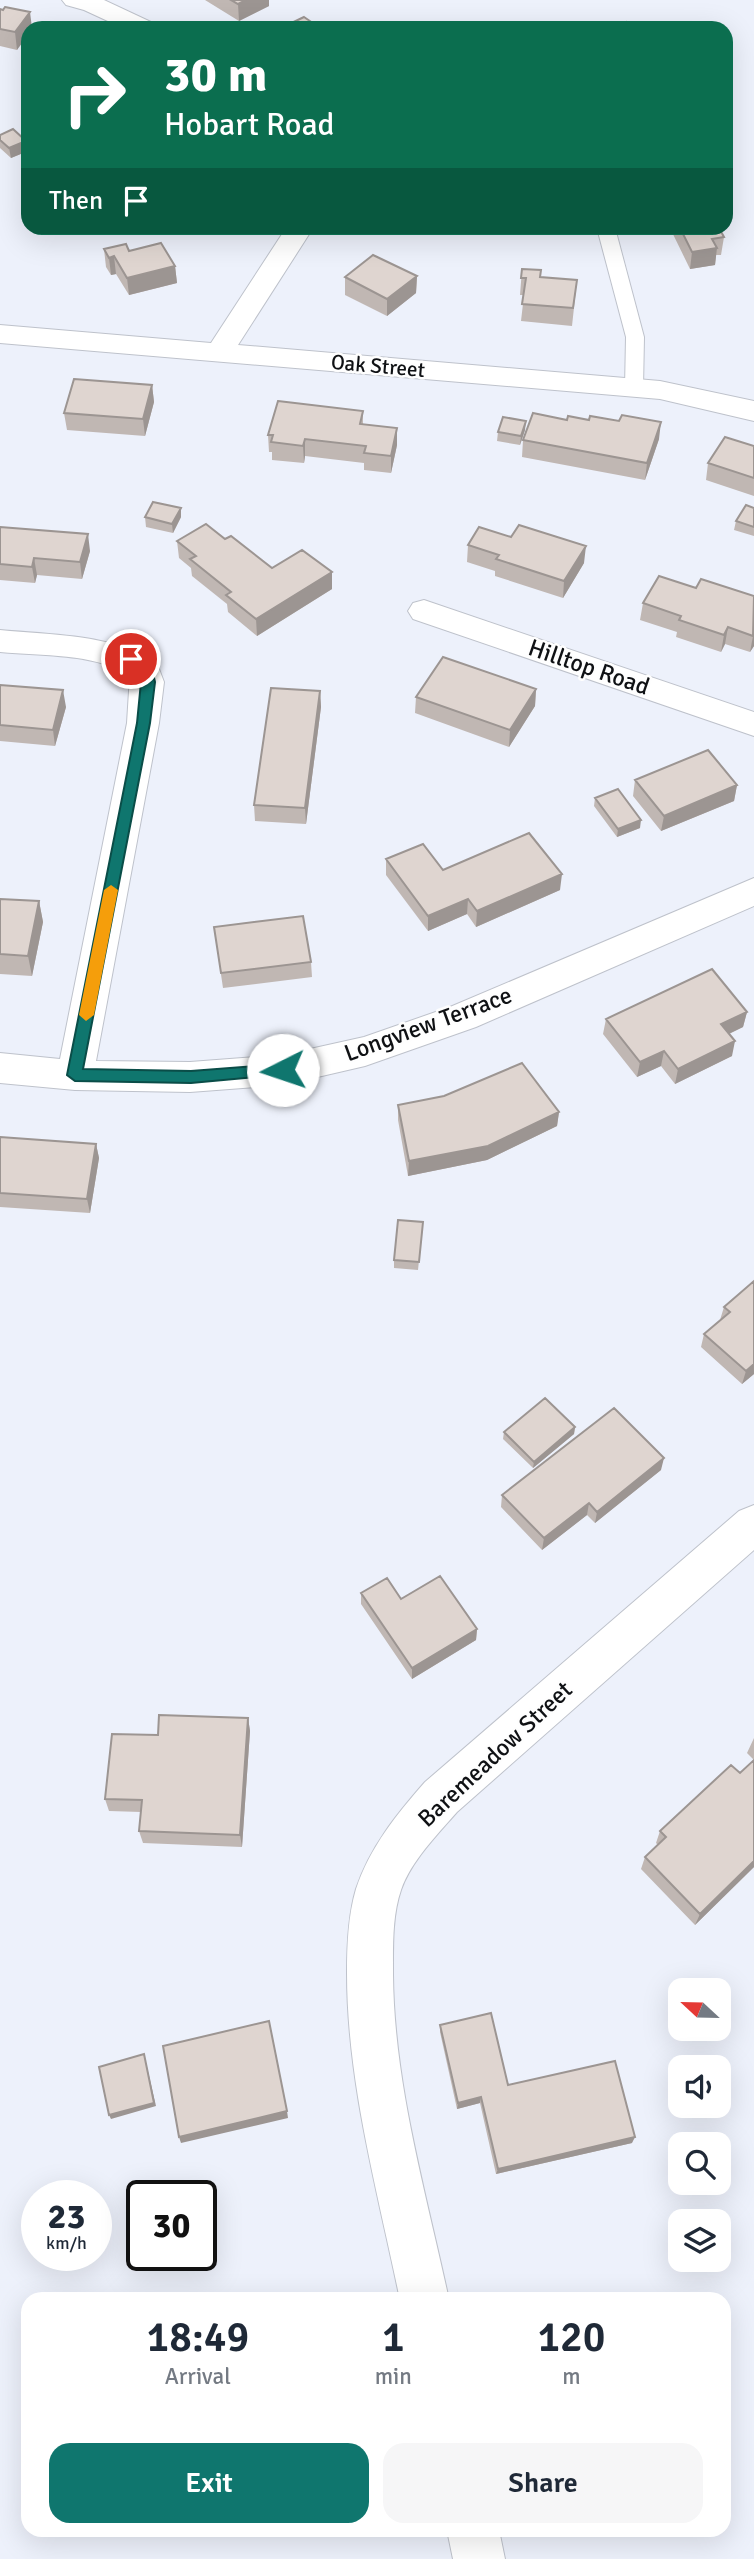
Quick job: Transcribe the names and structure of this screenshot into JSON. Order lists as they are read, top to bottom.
{
  "streets": {
    "street": [
      "Oak Street",
      "Hilltop Road",
      "Longview Terrace",
      "Baremeadow Street"
    ]
  },
  "north": "left",
  "page": {
    "turn": ["30 m", "Hobart Road"],
    "then": "Then",
    "speed": "23 km/h",
    "limit": "30",
    "eta": [
      "18:49",
      "Arrival",
      "1",
      "min",
      "120",
      "m"
    ],
    "buttons": ["Exit", "Share"]
  }
}
